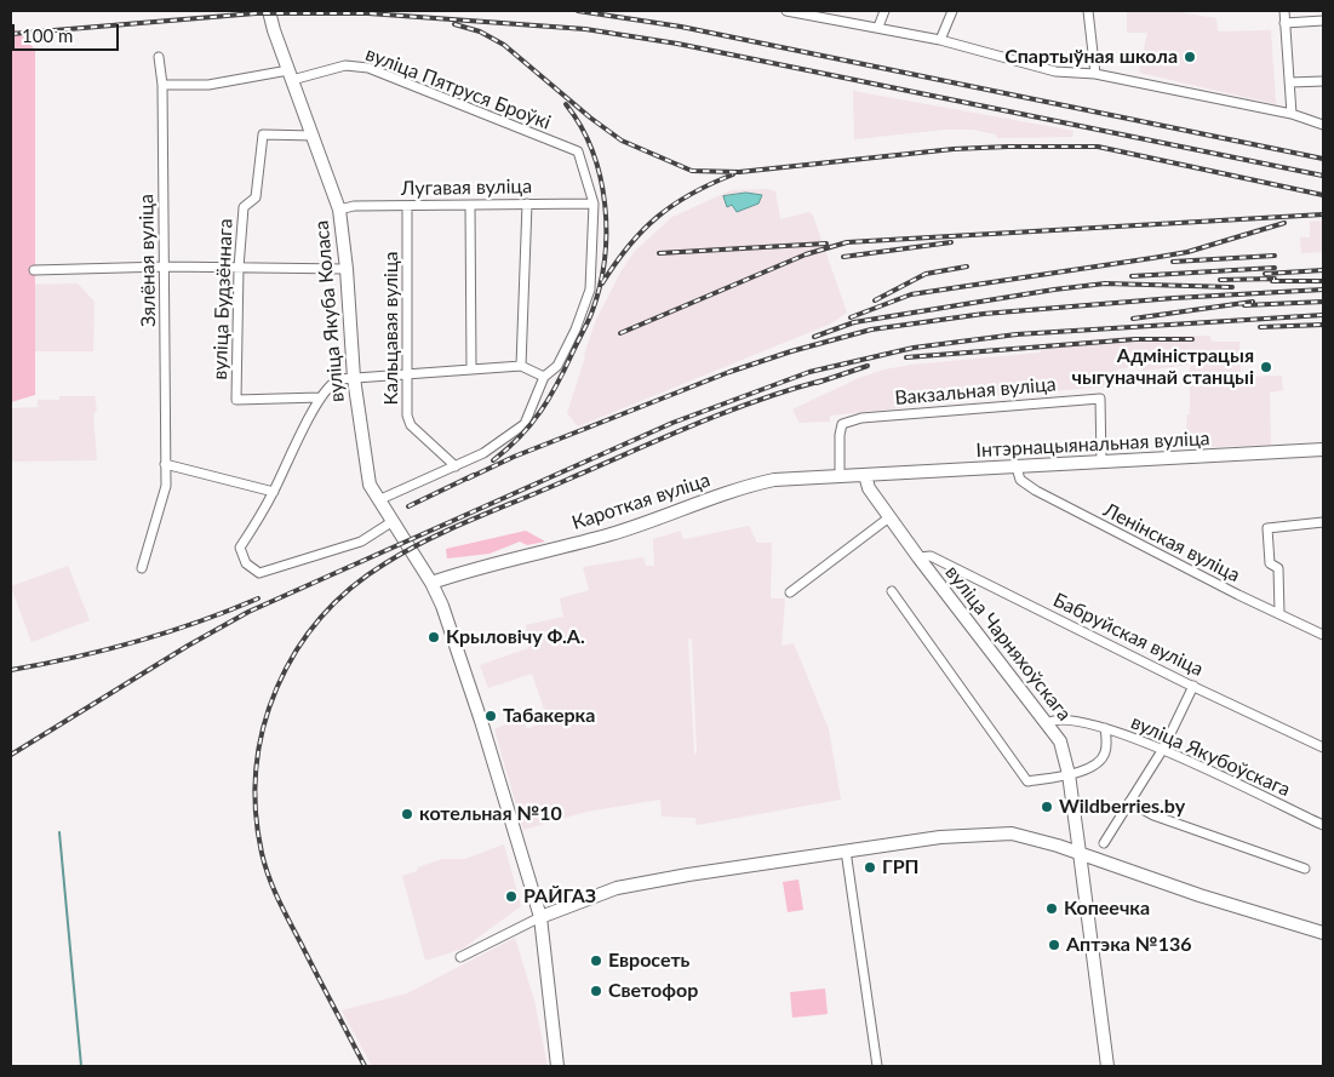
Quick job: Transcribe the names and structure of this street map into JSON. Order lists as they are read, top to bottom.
{
  "streets": {
    "street": [
      "вуліца Пятруся Броўкі",
      "Лугавая вуліца",
      "Зялёная вуліца",
      "вуліца Будзённага",
      "вуліца Якуба Коласа",
      "Кальцавая вуліца",
      "Вакзальная вуліца",
      "Інтэрнацыянальная вуліца",
      "Кароткая вуліца",
      "Ленінская вуліца",
      "Бабруйская вуліца",
      "вуліца Чарняхоўскага",
      "вуліца Якубоўскага"
    ]
  },
  "crossings": [
    ["вуліца Пятруся Броўкі", "Лугавая вуліца"],
    ["вуліца Пятруся Броўкі", "Зялёная вуліца"],
    ["вуліца Пятруся Броўкі", "вуліца Якуба Коласа"],
    ["Лугавая вуліца", "вуліца Якуба Коласа"],
    ["Лугавая вуліца", "Кальцавая вуліца"],
    ["вуліца Будзённага", "вуліца Якуба Коласа"],
    ["вуліца Якуба Коласа", "Кароткая вуліца"],
    ["Вакзальная вуліца", "Інтэрнацыянальная вуліца"],
    ["Вакзальная вуліца", "Кароткая вуліца"],
    ["Інтэрнацыянальная вуліца", "Кароткая вуліца"],
    ["Інтэрнацыянальная вуліца", "Ленінская вуліца"],
    ["Інтэрнацыянальная вуліца", "вуліца Чарняхоўскага"],
    ["Кароткая вуліца", "вуліца Чарняхоўскага"],
    ["Бабруйская вуліца", "вуліца Чарняхоўскага"],
    ["вуліца Чарняхоўскага", "вуліца Якубоўскага"]
  ],
  "places": [
    "Спартыўная школа",
    "Адміністрацыя чыгуначнай станцыі",
    "Крыловічу Ф.А.",
    "Табакерка",
    "Wildberries.by",
    "котельная №10",
    "ГРП",
    "РАЙГАЗ",
    "Копеечка",
    "Аптэка №136",
    "Евросеть",
    "Светофор"
  ],
  "scale_bar": "100 m"
}
